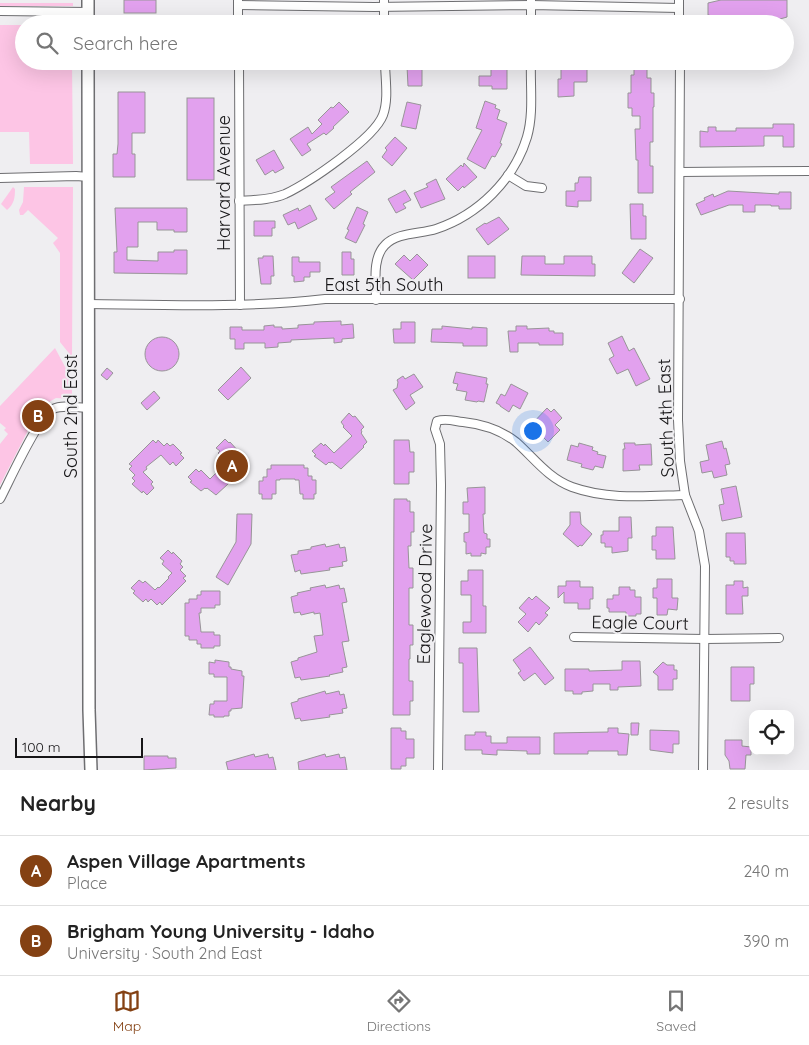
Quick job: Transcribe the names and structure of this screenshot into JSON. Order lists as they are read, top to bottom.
{
  "streets": {
    "main road": ["South 2nd East"],
    "street": [
      "Harvard Avenue",
      "East 5th South",
      "South 4th East",
      "Eaglewood Drive",
      "Eagle Court"
    ]
  },
  "crossings": [
    ["Harvard Avenue", "East 5th South"],
    ["East 5th South", "South 2nd East"],
    ["East 5th South", "South 4th East"],
    ["South 4th East", "Eaglewood Drive"],
    ["South 4th East", "Eagle Court"]
  ],
  "scale_bar": "100 m",
  "page": {
    "search": "Search here",
    "pins": ["B", "A"],
    "scale": "100 m",
    "heading": ["Nearby", "2 results"],
    "list": [
      {
        "mark": "A",
        "name": "Aspen Village Apartments",
        "note": "Place",
        "value": "240 m"
      },
      {
        "mark": "B",
        "name": "Brigham Young University - Idaho",
        "note": "University · South 2nd East",
        "value": "390 m"
      }
    ],
    "nav": ["Map", "Directions", "Saved"]
  }
}
